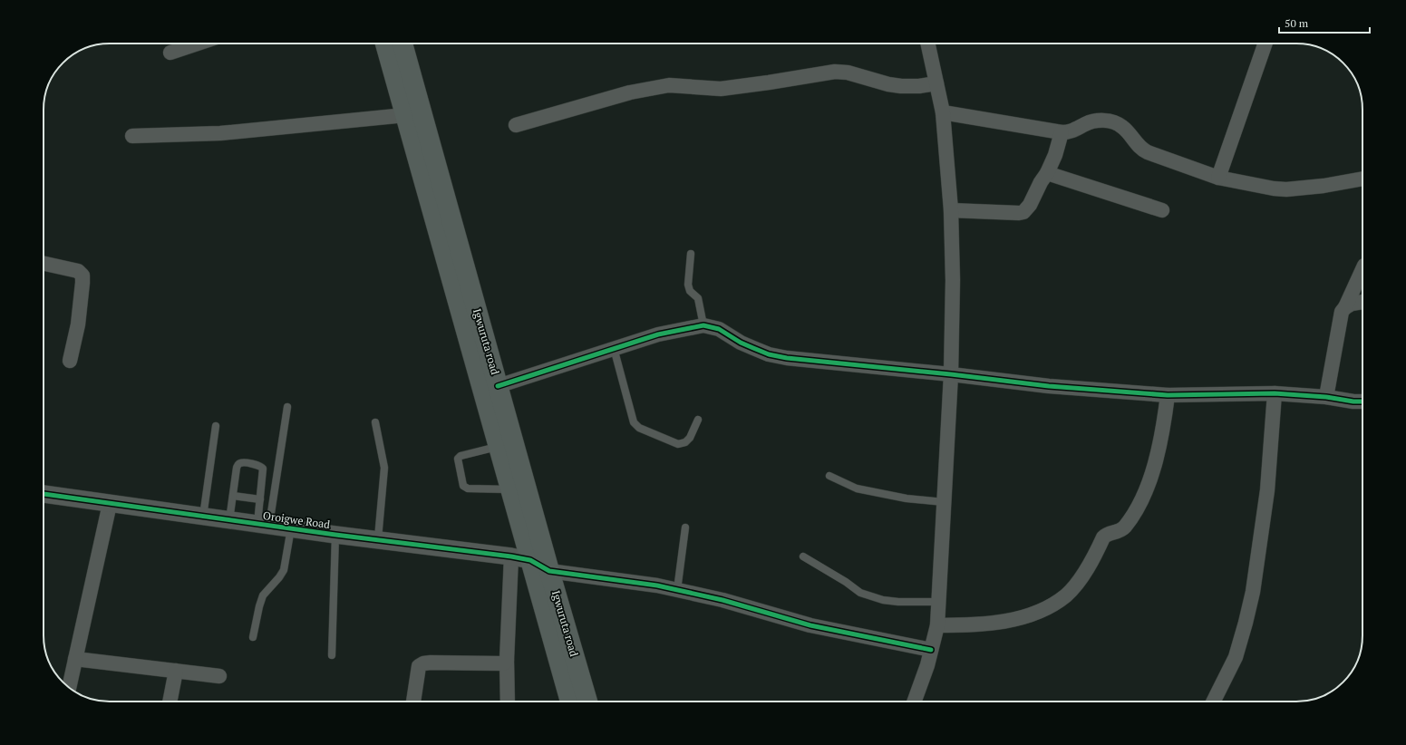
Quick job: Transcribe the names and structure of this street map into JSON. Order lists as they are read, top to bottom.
{
  "streets": {
    "main road": ["Igwuruta road"],
    "street": ["Oroigwe Road"]
  },
  "crossings": [
    ["Igwuruta road", "Oroigwe Road"]
  ],
  "scale_bar": "50 m"
}
